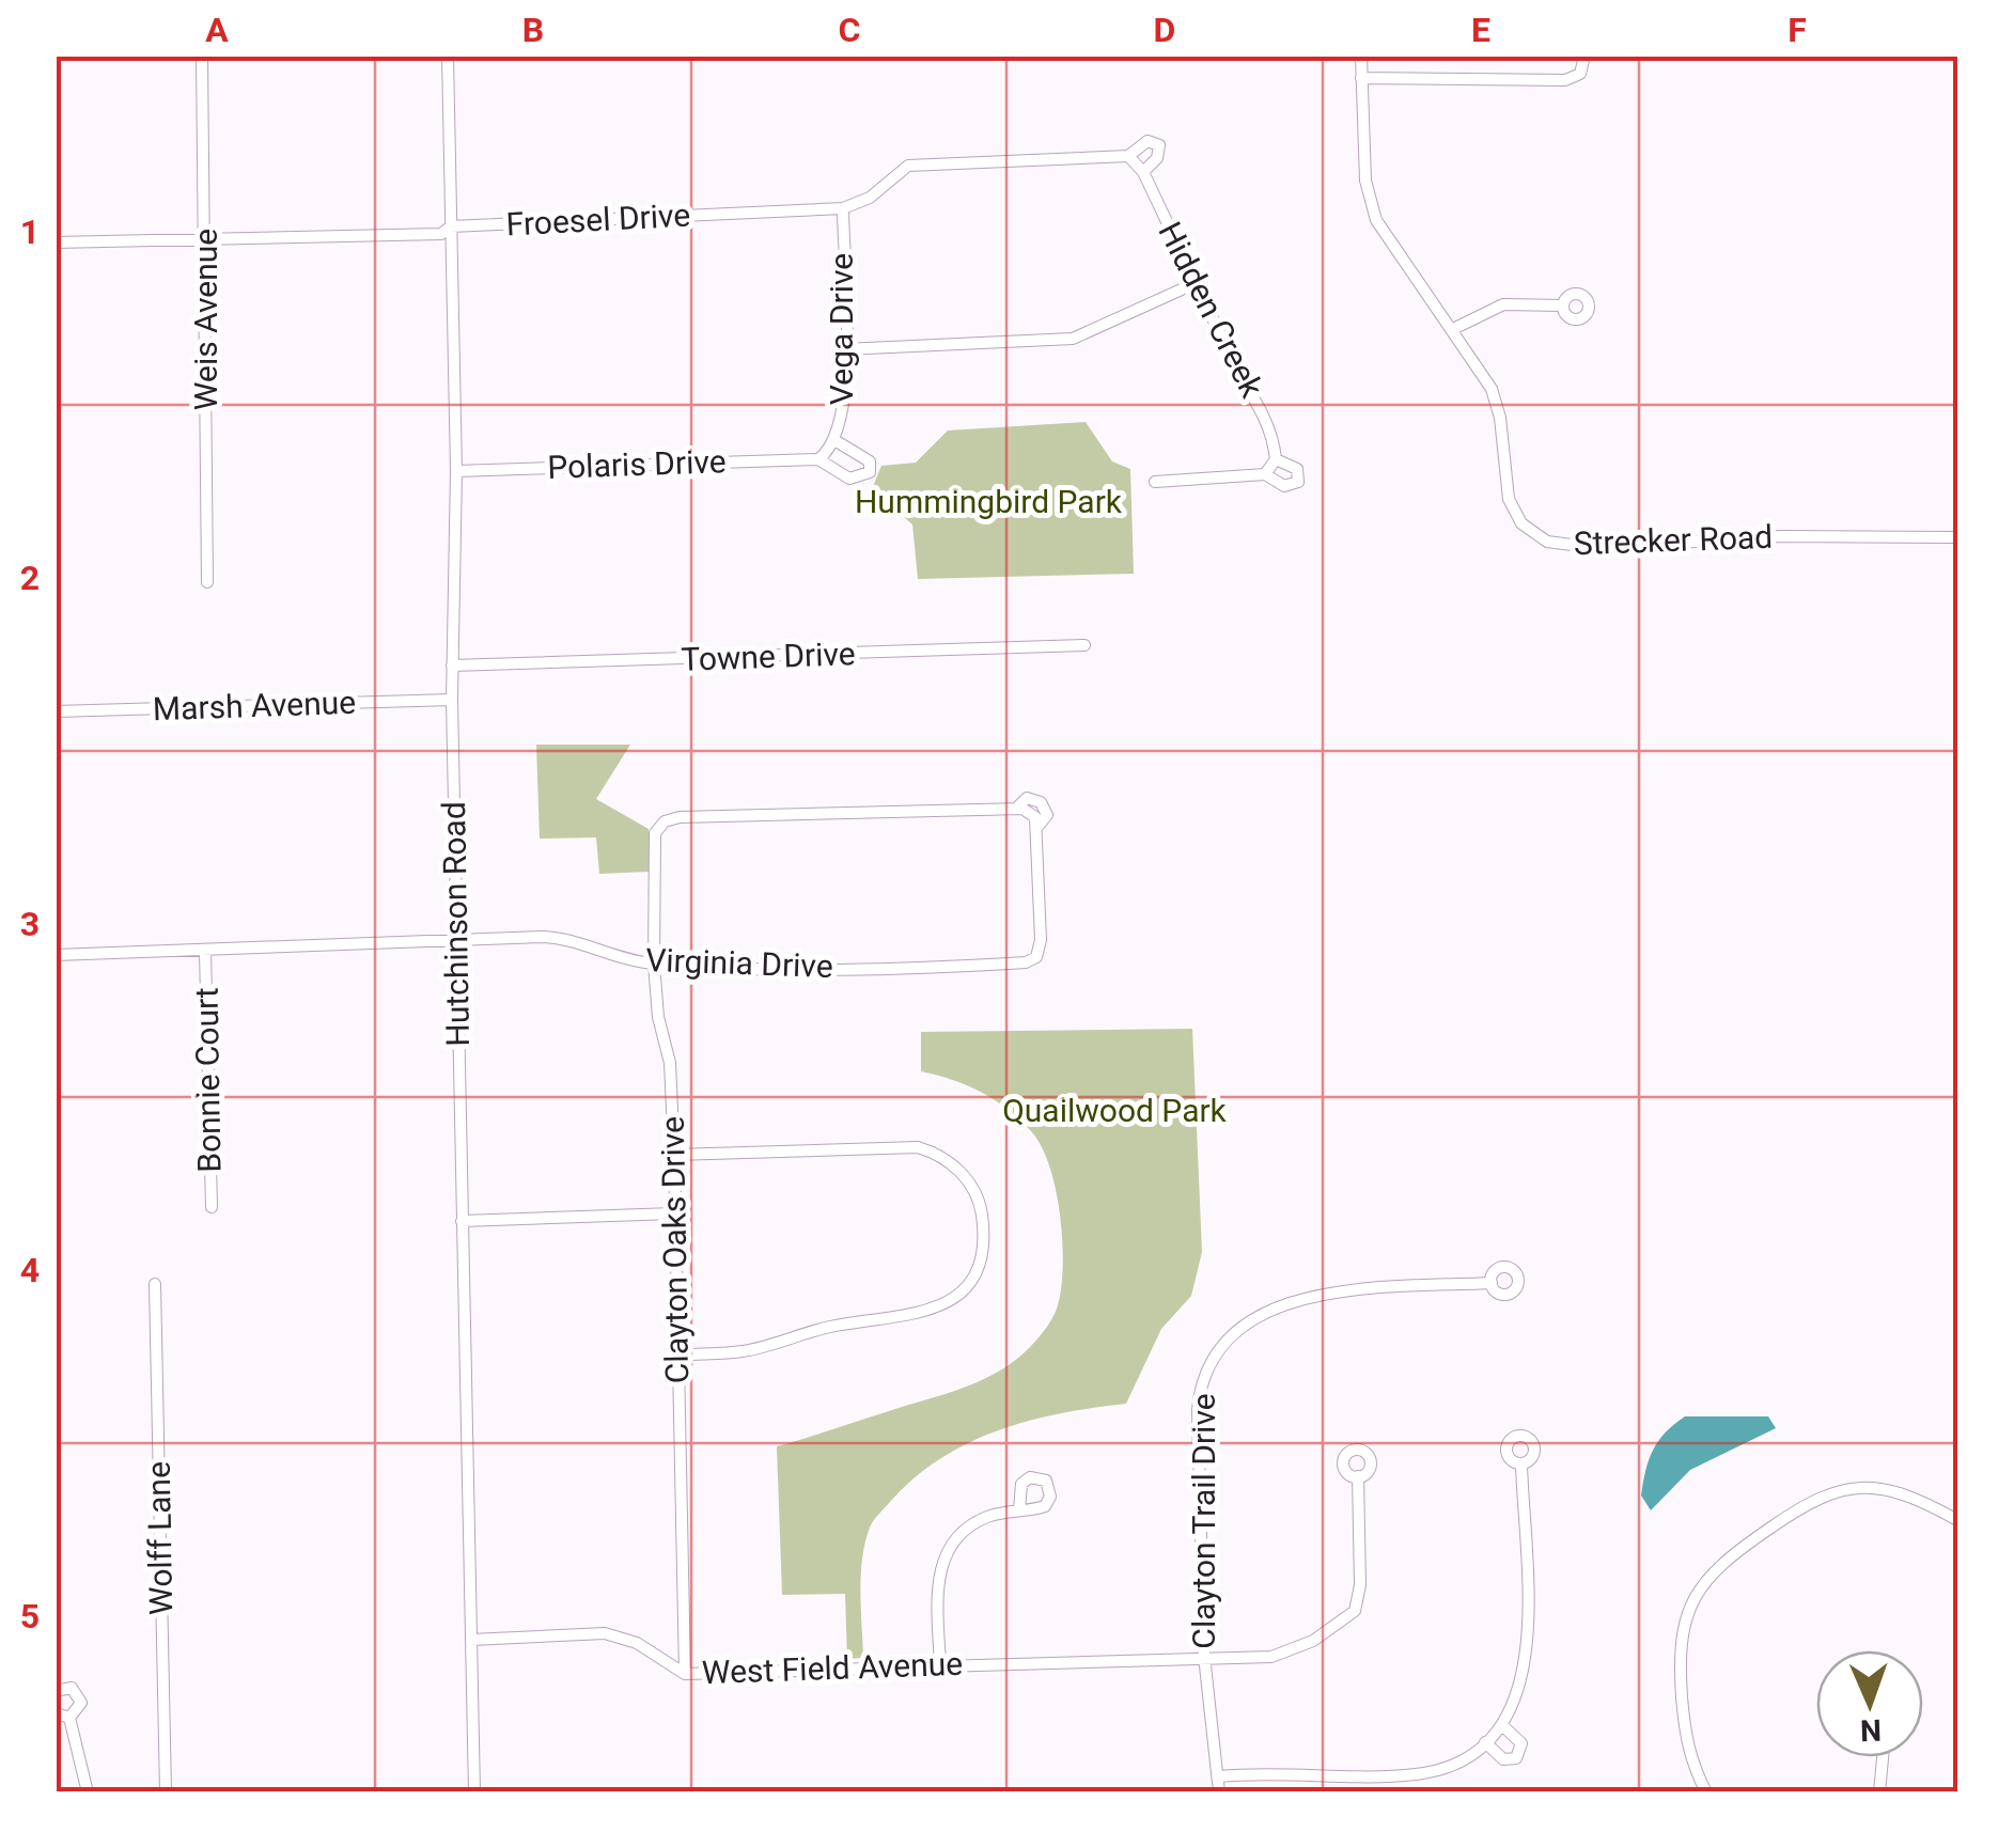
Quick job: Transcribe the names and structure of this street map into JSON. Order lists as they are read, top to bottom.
{
  "streets": {
    "street": [
      "Froesel Drive",
      "Hidden Creek",
      "Weis Avenue",
      "Vega Drive",
      "Polaris Drive",
      "Strecker Road",
      "Towne Drive",
      "Marsh Avenue",
      "Hutchinson Road",
      "Virginia Drive",
      "Bonnie Court",
      "Clayton Oaks Drive",
      "Clayton Trail Drive",
      "Wolff Lane",
      "West Field Avenue"
    ]
  },
  "crossings": [
    ["Froesel Drive", "Hidden Creek"],
    ["Froesel Drive", "Weis Avenue"],
    ["Froesel Drive", "Vega Drive"],
    ["Froesel Drive", "Hutchinson Road"],
    ["Vega Drive", "Polaris Drive"],
    ["Polaris Drive", "Hutchinson Road"],
    ["Towne Drive", "Hutchinson Road"],
    ["Marsh Avenue", "Hutchinson Road"],
    ["Hutchinson Road", "Virginia Drive"],
    ["Hutchinson Road", "West Field Avenue"],
    ["Virginia Drive", "Bonnie Court"],
    ["Virginia Drive", "Clayton Oaks Drive"],
    ["Clayton Oaks Drive", "West Field Avenue"],
    ["Clayton Trail Drive", "West Field Avenue"]
  ],
  "parks": ["Hummingbird Park", "Quailwood Park"],
  "north": "bottom",
  "grid": {
    "columns": [
      "A",
      "B",
      "C",
      "D",
      "E",
      "F"
    ],
    "rows": [
      "1",
      "2",
      "3",
      "4",
      "5"
    ]
  }
}
